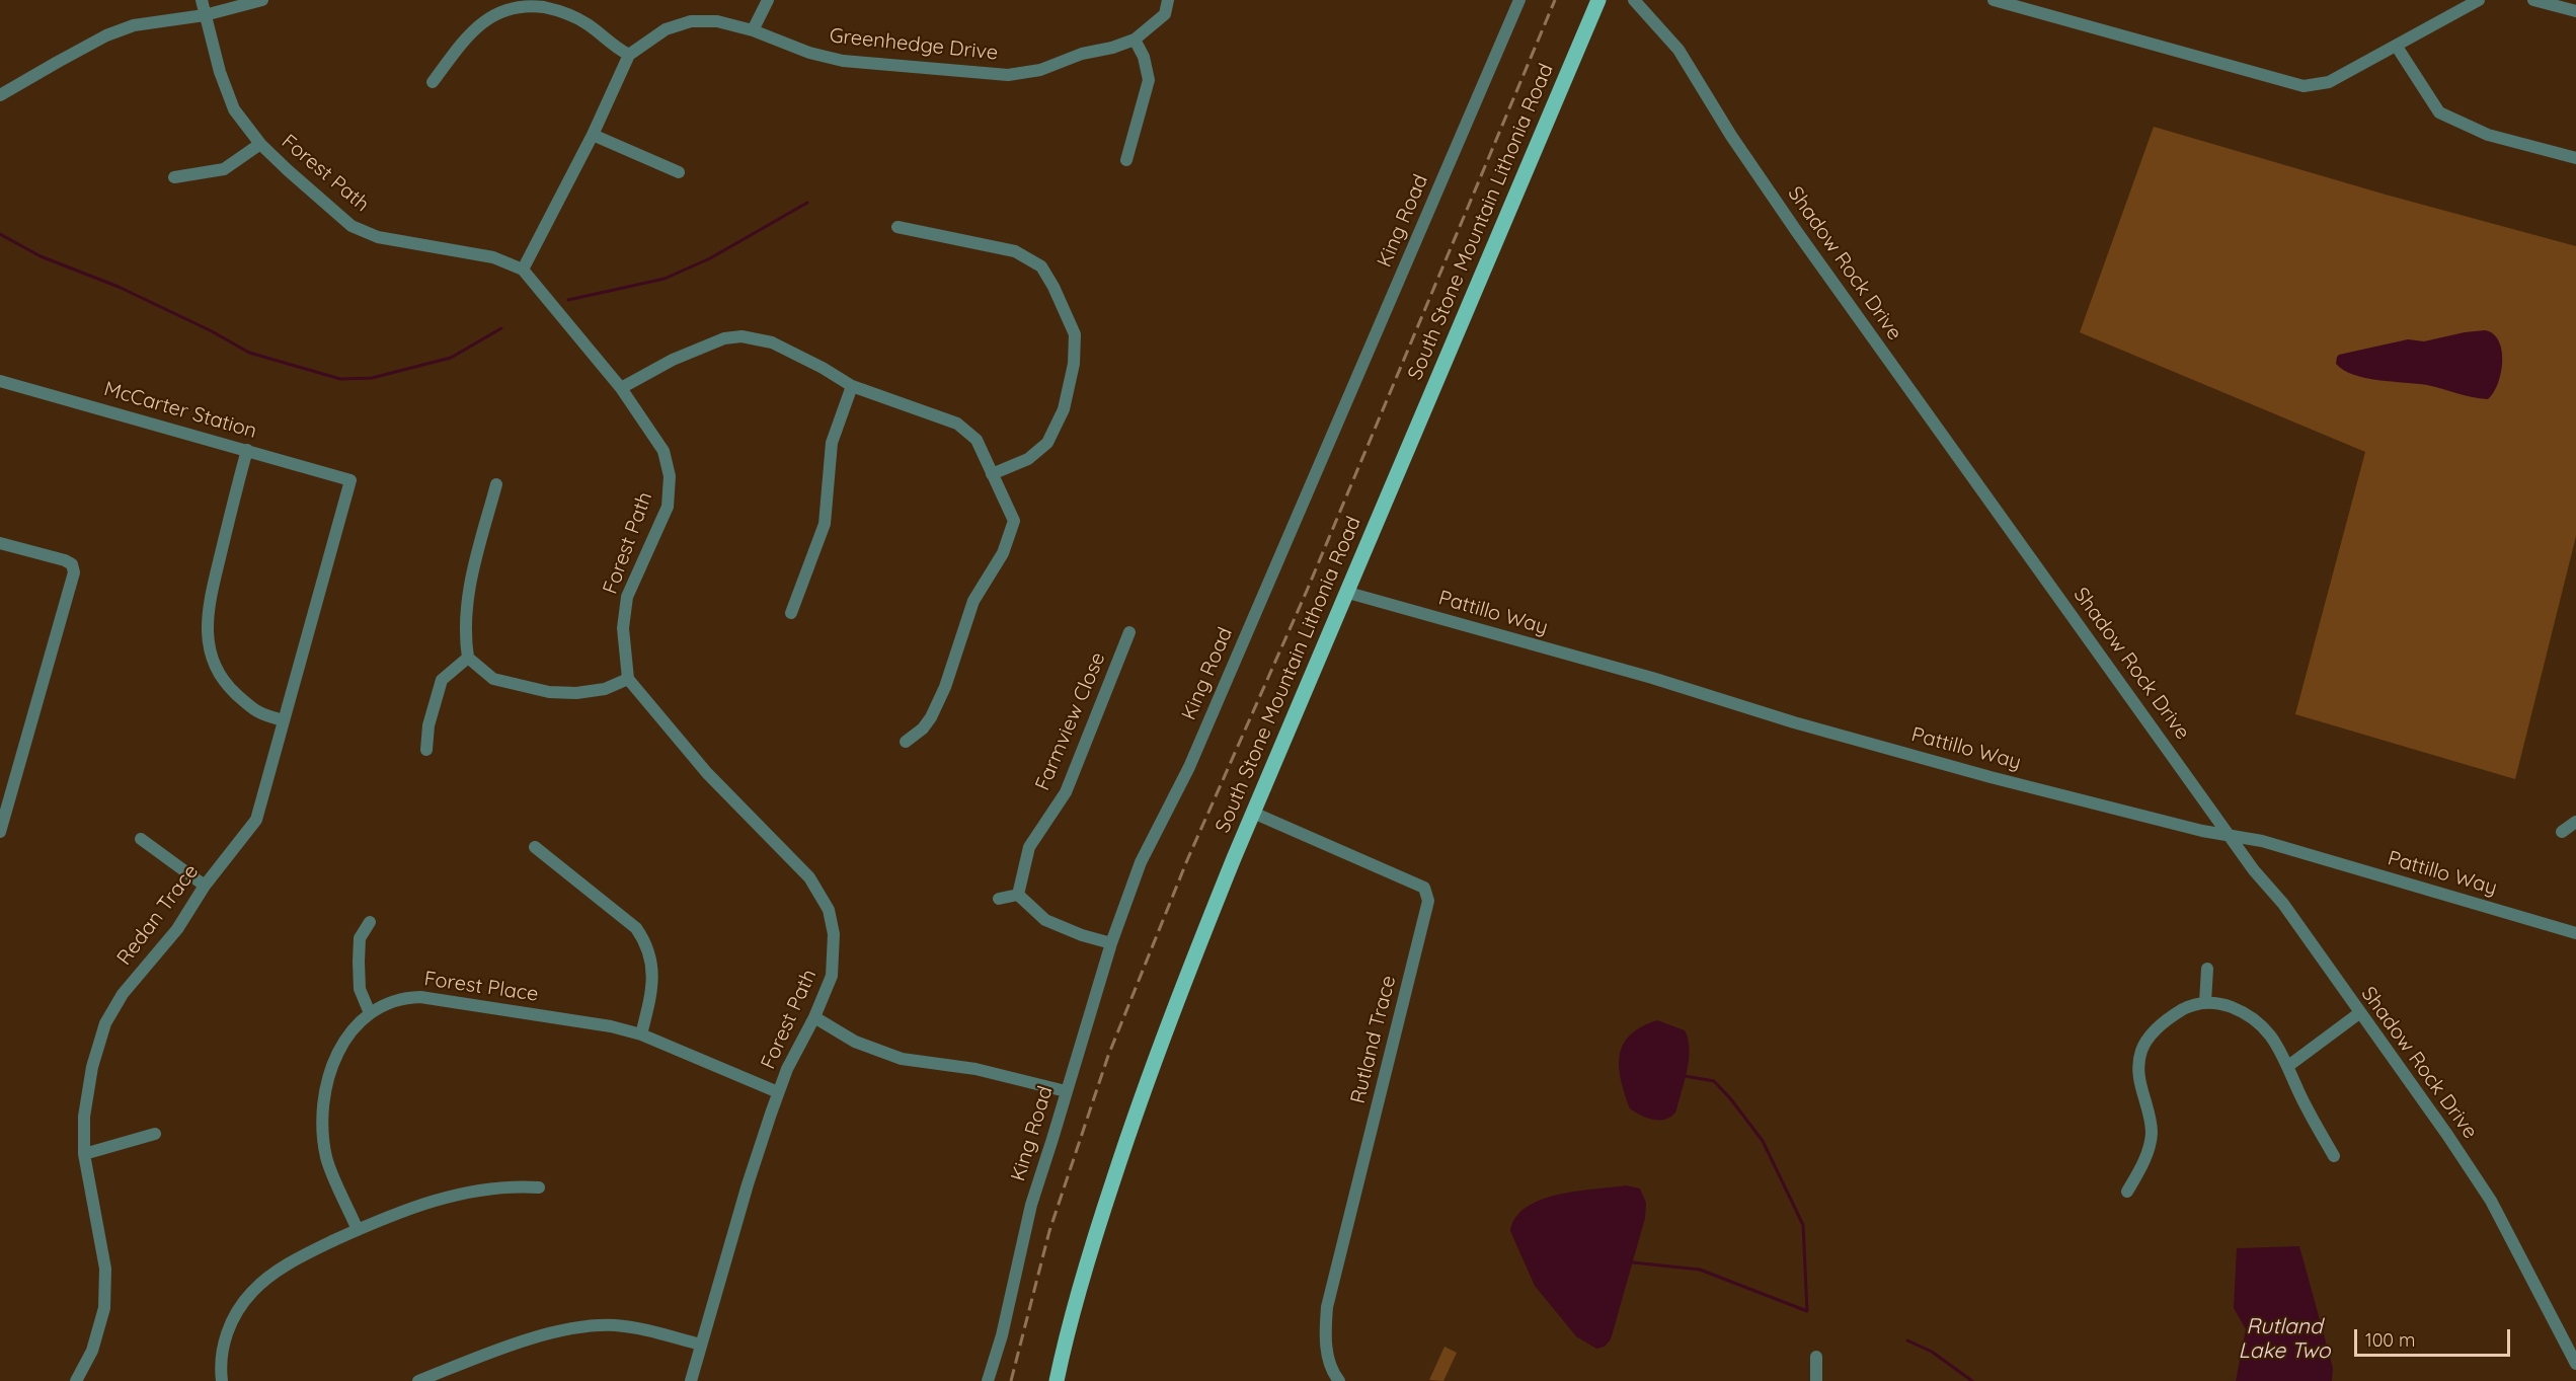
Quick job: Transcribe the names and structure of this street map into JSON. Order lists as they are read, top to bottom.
{
  "streets": {
    "main road": ["South Stone Mountain Lithonia Road"],
    "street": [
      "Greenhedge Drive",
      "Forest Path",
      "King Road",
      "Shadow Rock Drive",
      "McCarter Station",
      "Pattillo Way",
      "Farmview Close",
      "Redan Trace",
      "Forest Place",
      "Rutland Trace"
    ]
  },
  "crossings": [
    ["Forest Path", "Forest Place"],
    ["South Stone Mountain Lithonia Road", "Pattillo Way"],
    ["South Stone Mountain Lithonia Road", "Rutland Trace"],
    ["Shadow Rock Drive", "Pattillo Way"],
    ["McCarter Station", "Redan Trace"]
  ],
  "water": ["Rutland Lake Two"],
  "scale_bar": "100 m"
}
